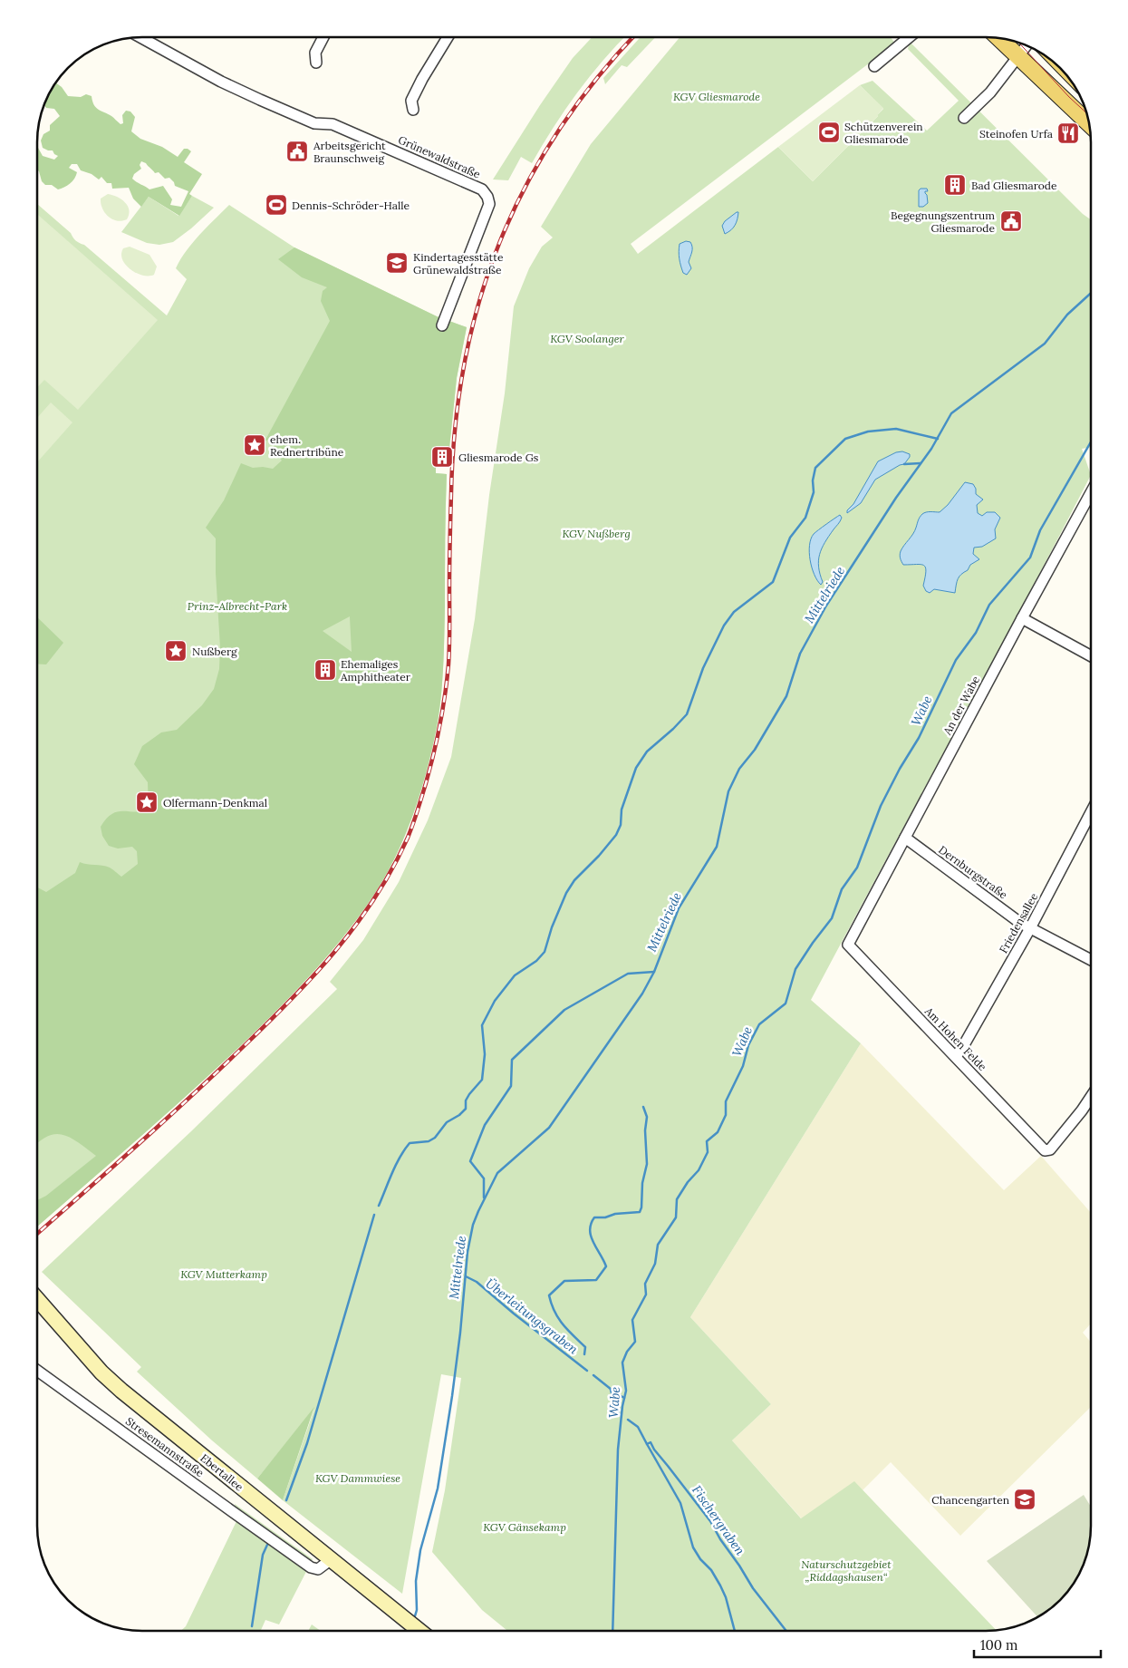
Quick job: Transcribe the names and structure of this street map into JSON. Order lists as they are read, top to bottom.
{
  "streets": {
    "main road": ["Ebertallee"],
    "street": [
      "Grünewaldstraße",
      "An der Wabe",
      "Dernburgstraße",
      "Friedensallee",
      "Am Hohen Felde",
      "Stresemannstraße"
    ]
  },
  "crossings": [
    ["An der Wabe", "Dernburgstraße"],
    ["An der Wabe", "Am Hohen Felde"],
    ["Dernburgstraße", "Friedensallee"],
    ["Friedensallee", "Am Hohen Felde"],
    ["Stresemannstraße", "Ebertallee"]
  ],
  "water": [
    "Mittelriede",
    "Wabe",
    "Überleitungsgraben",
    "Fischergraben"
  ],
  "parks": [
    "KGV Gliesmarode",
    "KGV Soolanger",
    "KGV Nußberg",
    "Prinz-Albrecht-Park",
    "KGV Mutterkamp",
    "KGV Dammwiese",
    "KGV Gänsekamp",
    "Naturschutzgebiet „Riddagshausen“"
  ],
  "places": {
    "sports": ["Schützenverein Gliesmarode", "Dennis-Schröder-Halle"],
    "restaurant": ["Steinofen Urfa"],
    "public building": ["Arbeitsgericht Braunschweig", "Begegnungszentrum Gliesmarode"],
    "building": ["Bad Gliesmarode", "Gliesmarode Gs", "Ehemaliges Amphitheater"],
    "school or university": ["Kindertagesstätte Grünewaldstraße", "Chancengarten"],
    "place": ["ehem. Rednertribüne", "Nußberg", "Olfermann-Denkmal"]
  },
  "scale_bar": "100 m"
}
